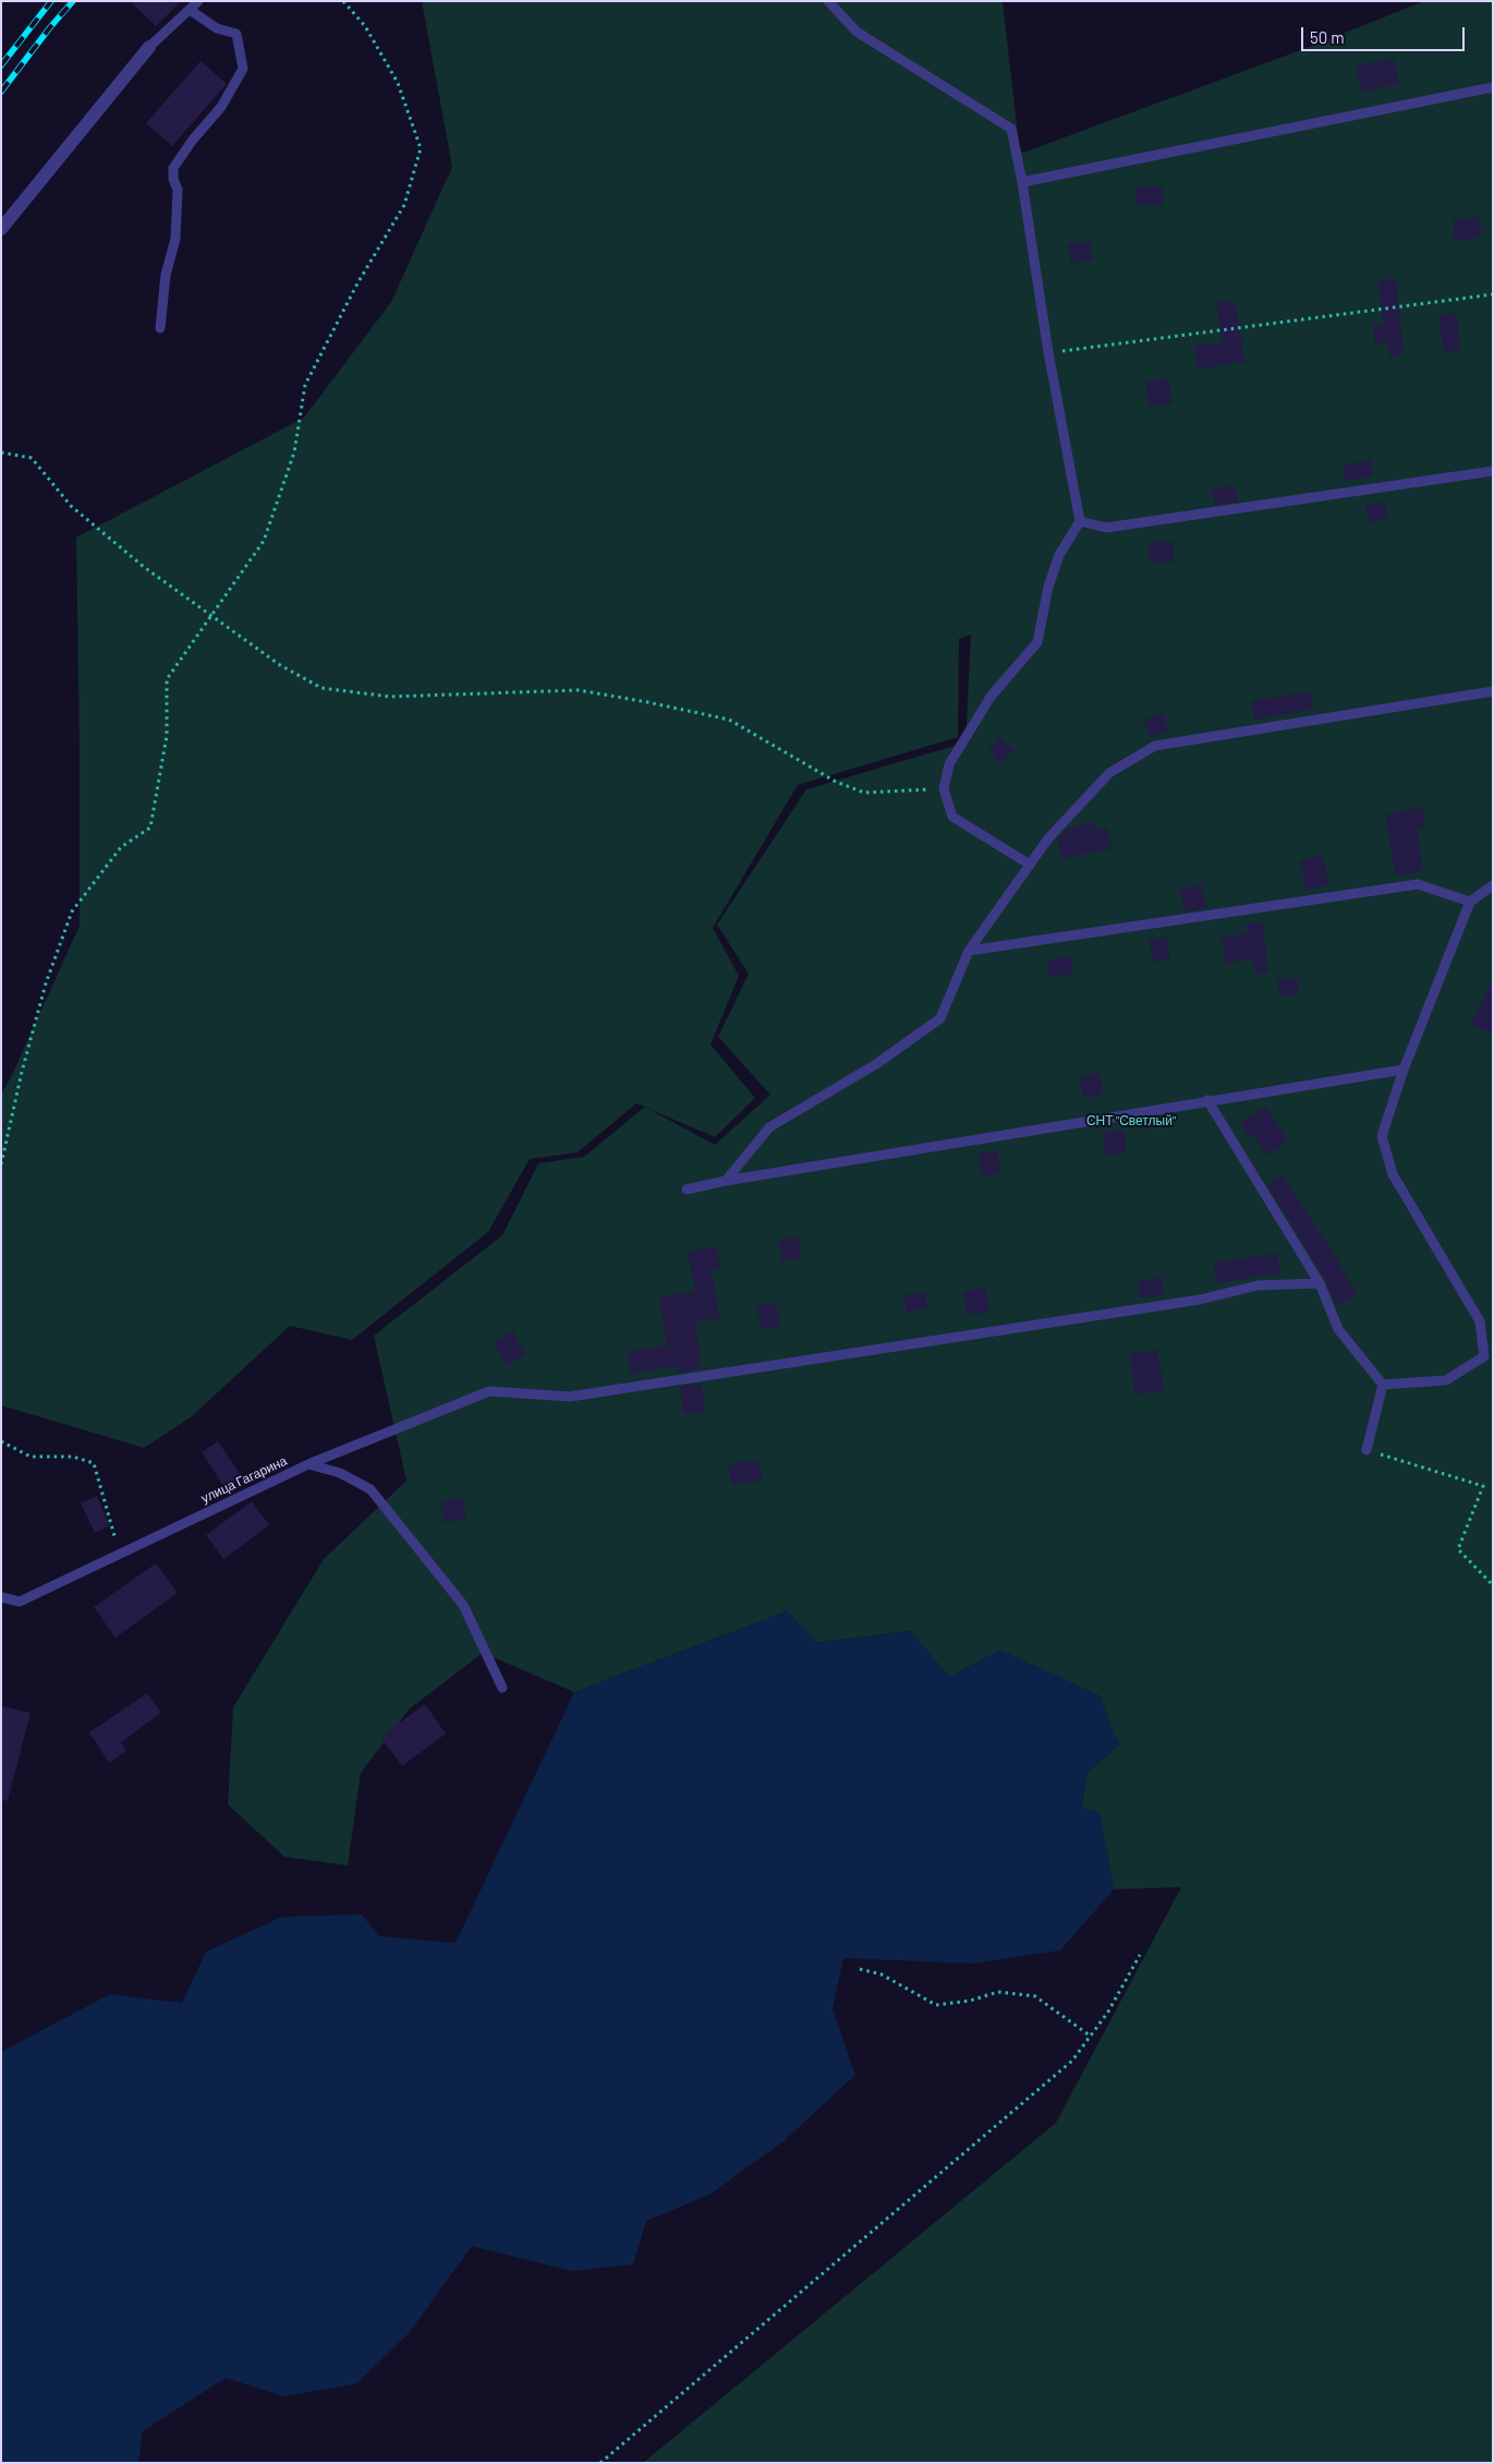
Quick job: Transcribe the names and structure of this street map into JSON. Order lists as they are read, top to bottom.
{
  "streets": {
    "lane": ["улица Гагарина"]
  },
  "parks": ["СНТ \"Светлый\""],
  "scale_bar": "50 m"
}
